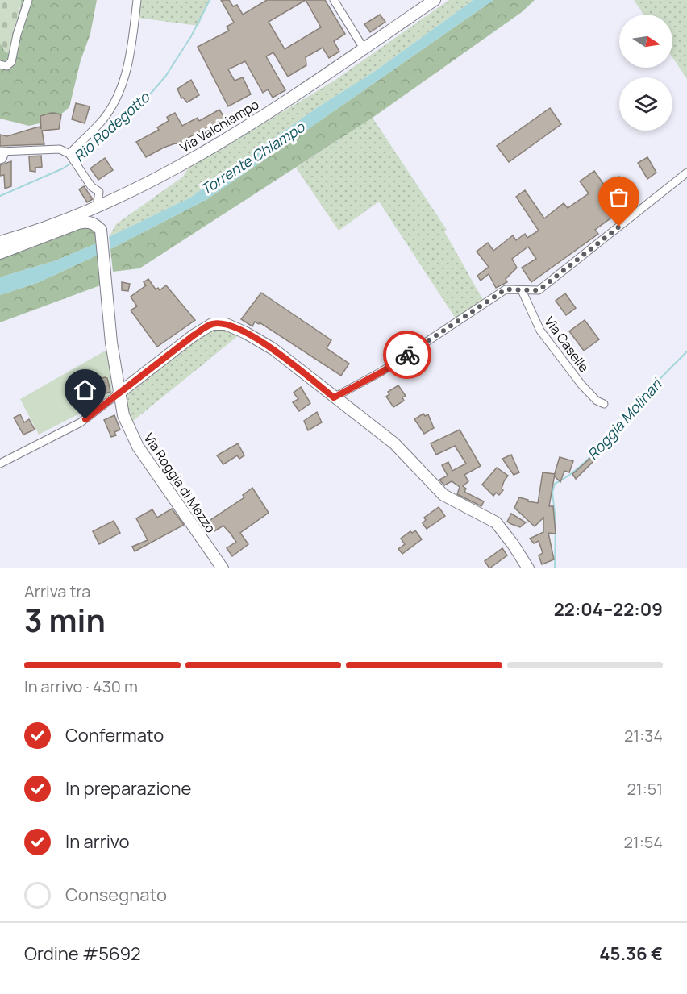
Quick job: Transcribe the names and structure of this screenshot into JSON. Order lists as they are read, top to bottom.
{
  "streets": {
    "street": ["Via Valchiampo", "Via Caselle", "Via Roggia di Mezzo"]
  },
  "water": ["Rio Rodegotto", "Torrente Chiampo", "Roggia Molinari"],
  "north": "right",
  "page": {
    "heading": ["3 min", "Arriva tra", "22:04–22:09"],
    "panel": ["Ordine #5692", "45.36 €"],
    "bar": "In arrivo · 430 m",
    "list": [
      ["Confermato", "21:34"],
      ["In preparazione", "21:51"],
      ["In arrivo", "21:54"],
      "Consegnato"
    ]
  }
}
